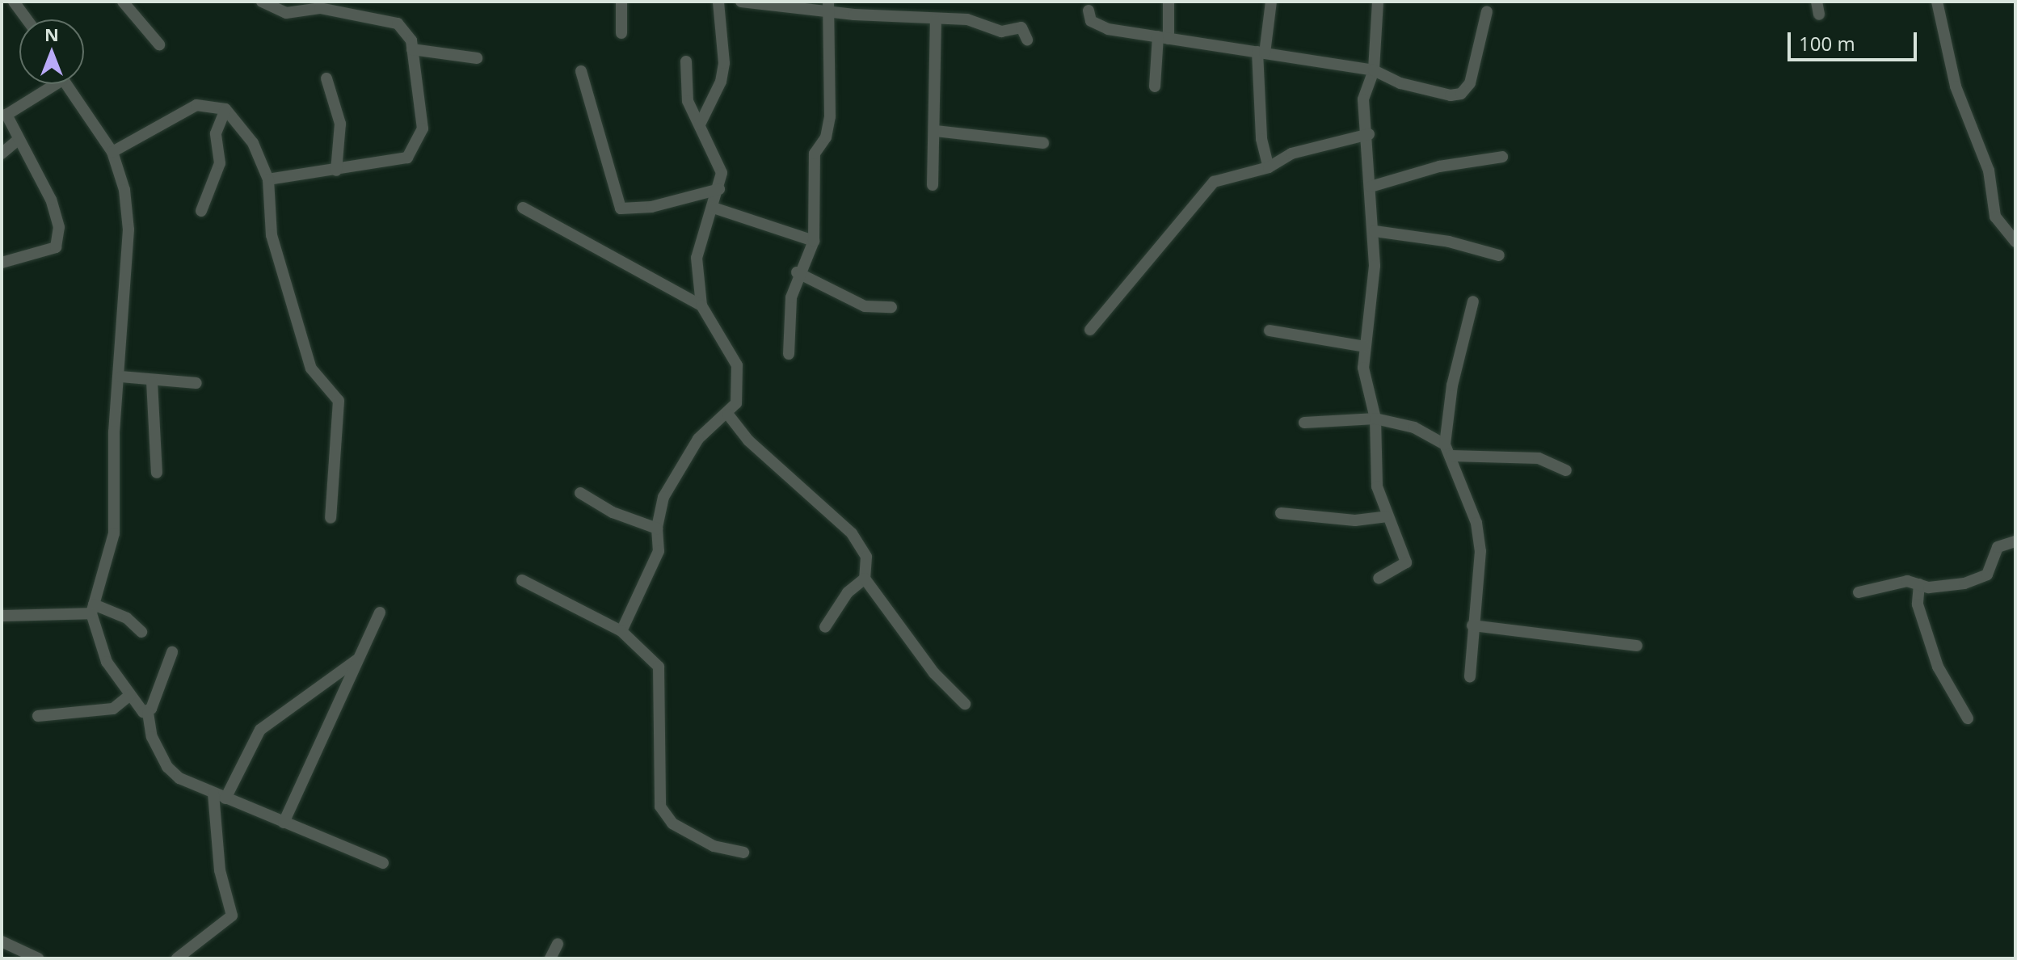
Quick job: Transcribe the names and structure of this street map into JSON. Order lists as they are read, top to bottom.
{
  "scale_bar": "100 m",
  "north": "top"
}
